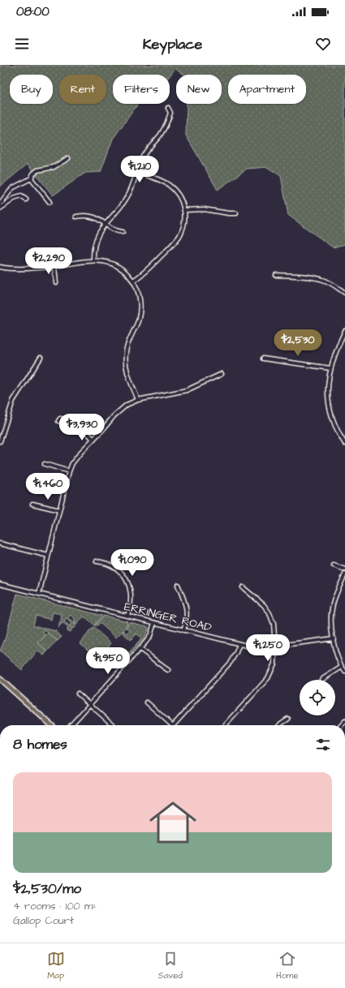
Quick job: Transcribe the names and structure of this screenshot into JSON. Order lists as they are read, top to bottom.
{
  "streets": {
    "street": ["ERRINGER ROAD"]
  },
  "page": {
    "status": "08:00",
    "header": "Keyplace",
    "chip": [
      "Buy",
      "Rent",
      "Filters",
      "New",
      "Apartment"
    ],
    "price": [
      "$1,210",
      "$2,290",
      "$2,530",
      "$3,930",
      "$1,460",
      "$1,090",
      "$1,250",
      "$1,950"
    ],
    "heading": "8 homes",
    "list": [
      {
        "name": "$2,530/mo",
        "note": "4 rooms · 100 m² · Gallop Court"
      }
    ],
    "tabs": ["Map", "Saved", "Home"]
  }
}
